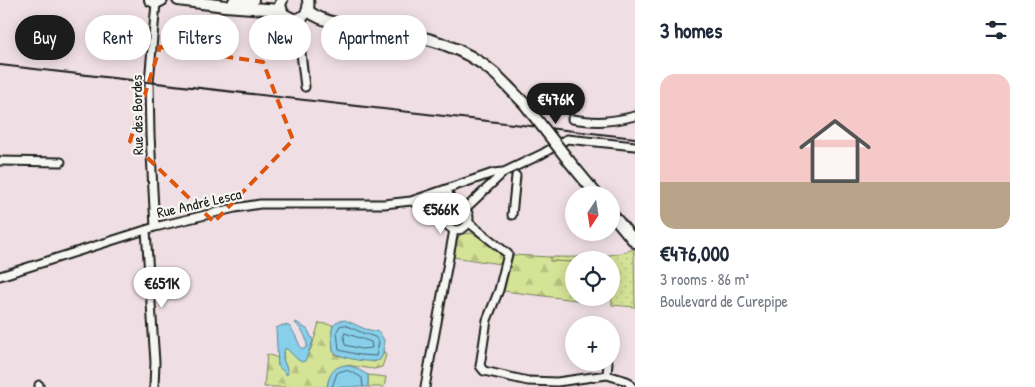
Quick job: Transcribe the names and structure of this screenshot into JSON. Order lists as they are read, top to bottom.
{
  "streets": {
    "street": ["Rue des Bordes", "Rue André Lesca"]
  },
  "crossings": [
    ["Rue des Bordes", "Rue André Lesca"]
  ],
  "north": "bottom",
  "page": {
    "heading": "3 homes",
    "chip": [
      "Buy",
      "Rent",
      "Filters",
      "New",
      "Apartment"
    ],
    "list": [
      {
        "name": "€476,000",
        "note": "3 rooms · 86 m² · Boulevard de Curepipe"
      }
    ],
    "price": ["€476K", "€566K", "€651K"],
    "map_buttons": "+"
  }
}
